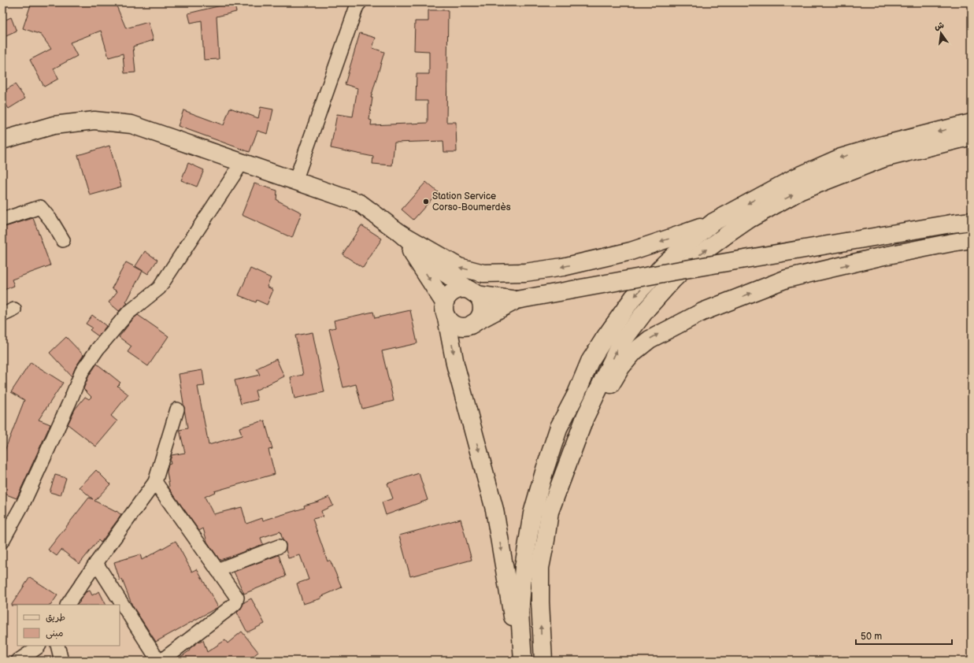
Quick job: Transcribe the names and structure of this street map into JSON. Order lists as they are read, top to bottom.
{
  "places": ["Station Service Corso-Boumerdès"],
  "legend": ["طريق", "مبنى"],
  "scale_bar": "50 m",
  "north": "top"
}
